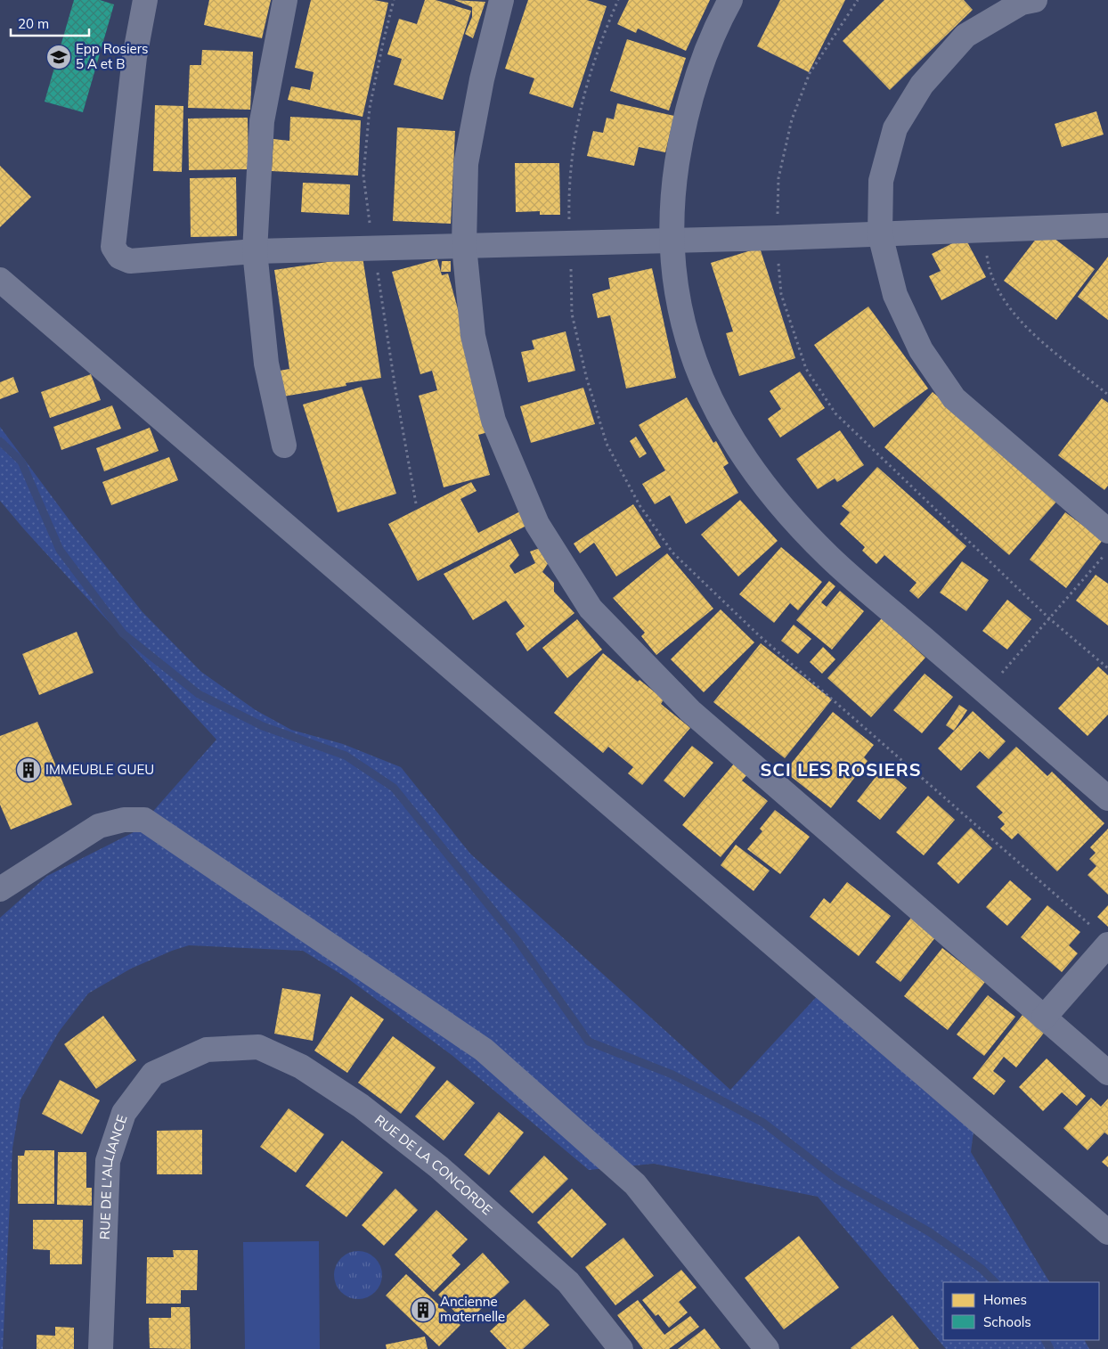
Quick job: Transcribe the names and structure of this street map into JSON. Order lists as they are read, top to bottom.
{
  "streets": {
    "street": ["RUE DE LA CONCORDE", "RUE DE L'ALLIANCE"]
  },
  "crossings": [
    ["RUE DE LA CONCORDE", "RUE DE L'ALLIANCE"]
  ],
  "districts": ["SCI LES ROSIERS"],
  "places": {
    "school or university": ["Epp Rosiers 5 A et B"],
    "building": ["IMMEUBLE GUEU", "Ancienne maternelle"]
  },
  "legend": ["Homes", "Schools"],
  "scale_bar": "20 m"
}
